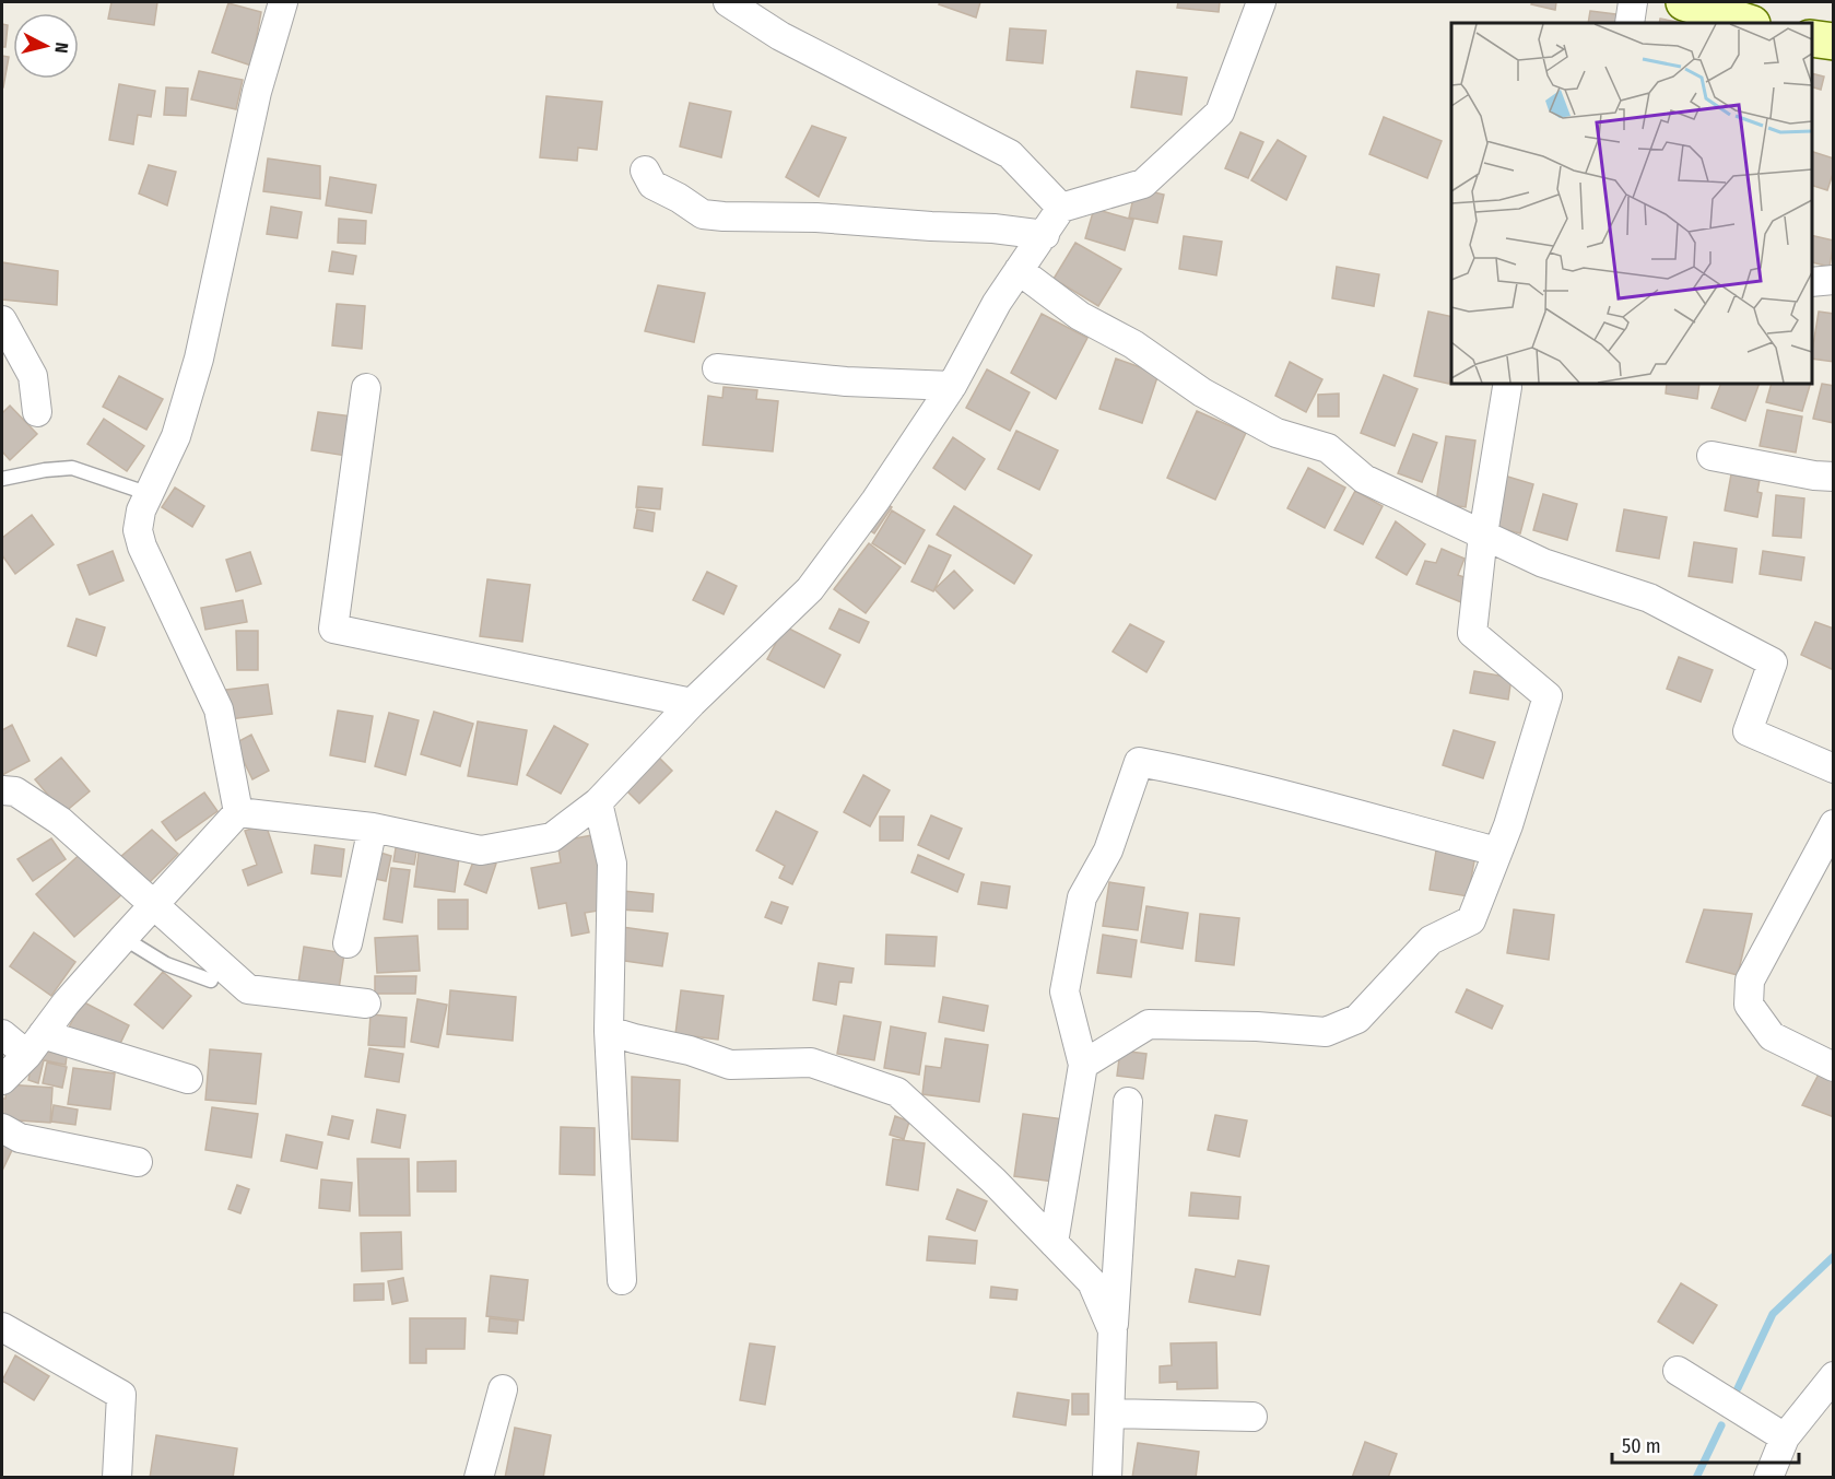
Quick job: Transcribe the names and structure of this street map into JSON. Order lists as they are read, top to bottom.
{
  "scale_bar": "50 m",
  "north": "right"
}
